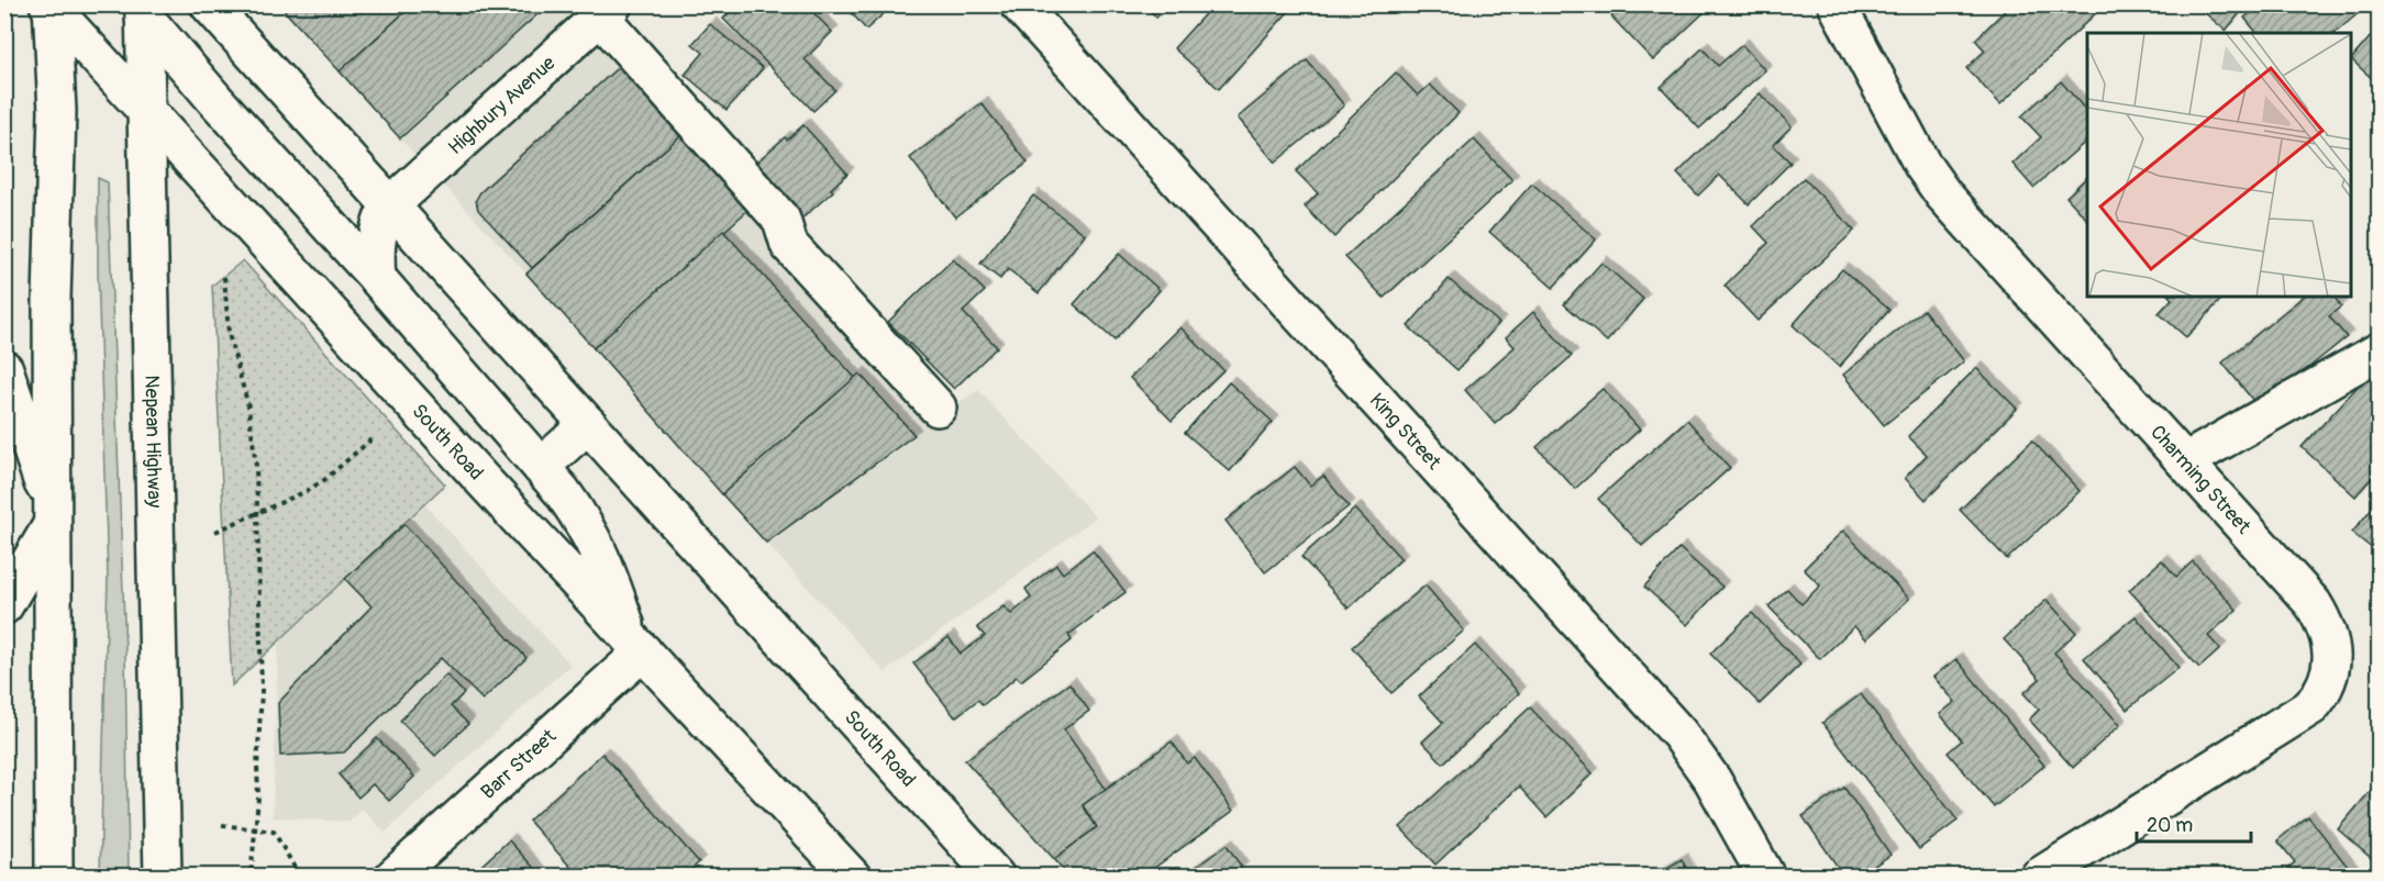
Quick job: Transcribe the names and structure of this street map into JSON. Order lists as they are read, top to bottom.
{
  "streets": {
    "main road": [
      "Highbury Avenue",
      "King Street",
      "Nepean Highway",
      "South Road",
      "Charming Street",
      "Barr Street"
    ]
  },
  "crossings": [
    ["Highbury Avenue", "South Road"],
    ["Nepean Highway", "South Road"],
    ["South Road", "Barr Street"]
  ],
  "scale_bar": "20 m"
}
